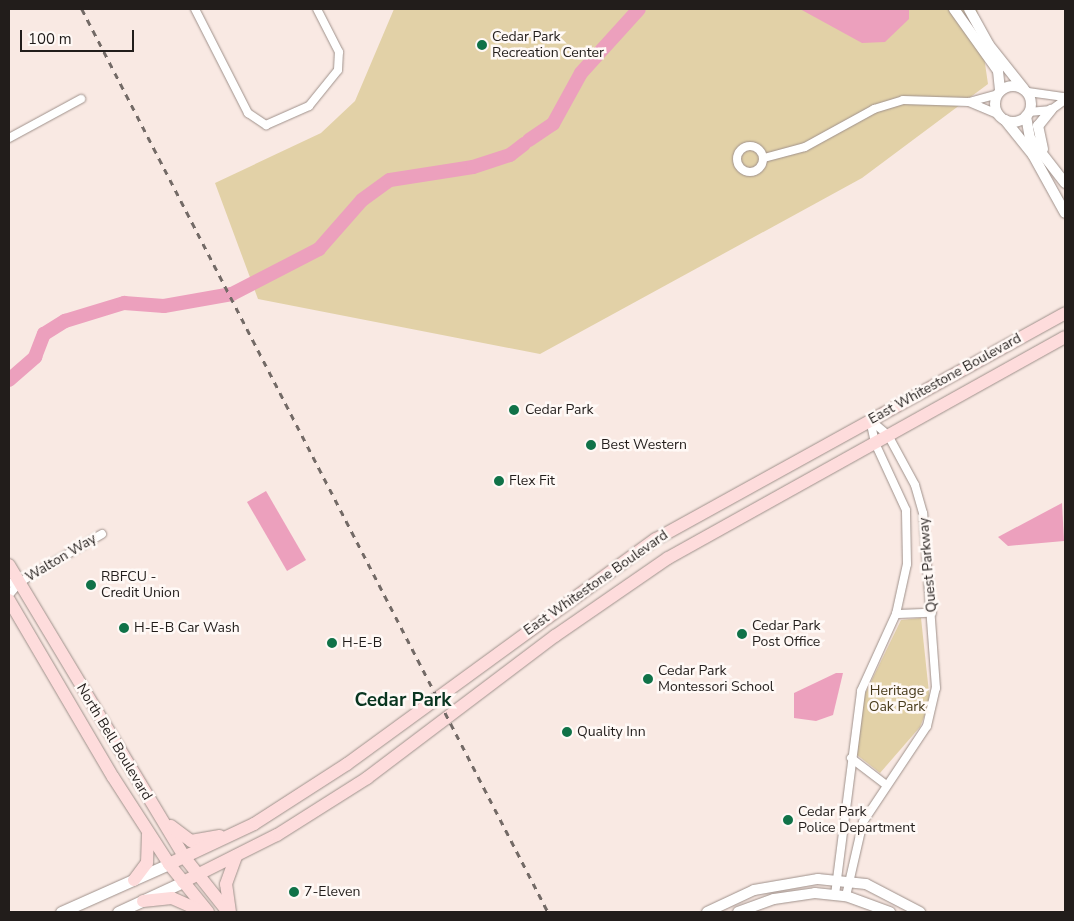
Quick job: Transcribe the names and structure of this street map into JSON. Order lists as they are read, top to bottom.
{
  "streets": {
    "main road": ["East Whitestone Boulevard", "North Bell Boulevard"],
    "street": ["Walton Way", "Quest Parkway"]
  },
  "crossings": [
    ["East Whitestone Boulevard", "Quest Parkway"],
    ["East Whitestone Boulevard", "North Bell Boulevard"],
    ["Walton Way", "North Bell Boulevard"]
  ],
  "districts": ["Cedar Park"],
  "parks": ["Heritage Oak Park"],
  "places": [
    "Cedar Park Recreation Center",
    "Cedar Park",
    "Best Western",
    "Flex Fit",
    "RBFCU - Credit Union",
    "H-E-B Car Wash",
    "Cedar Park Post Office",
    "H-E-B",
    "Cedar Park Montessori School",
    "Quality Inn",
    "Cedar Park Police Department",
    "7-Eleven"
  ],
  "scale_bar": "100 m"
}
